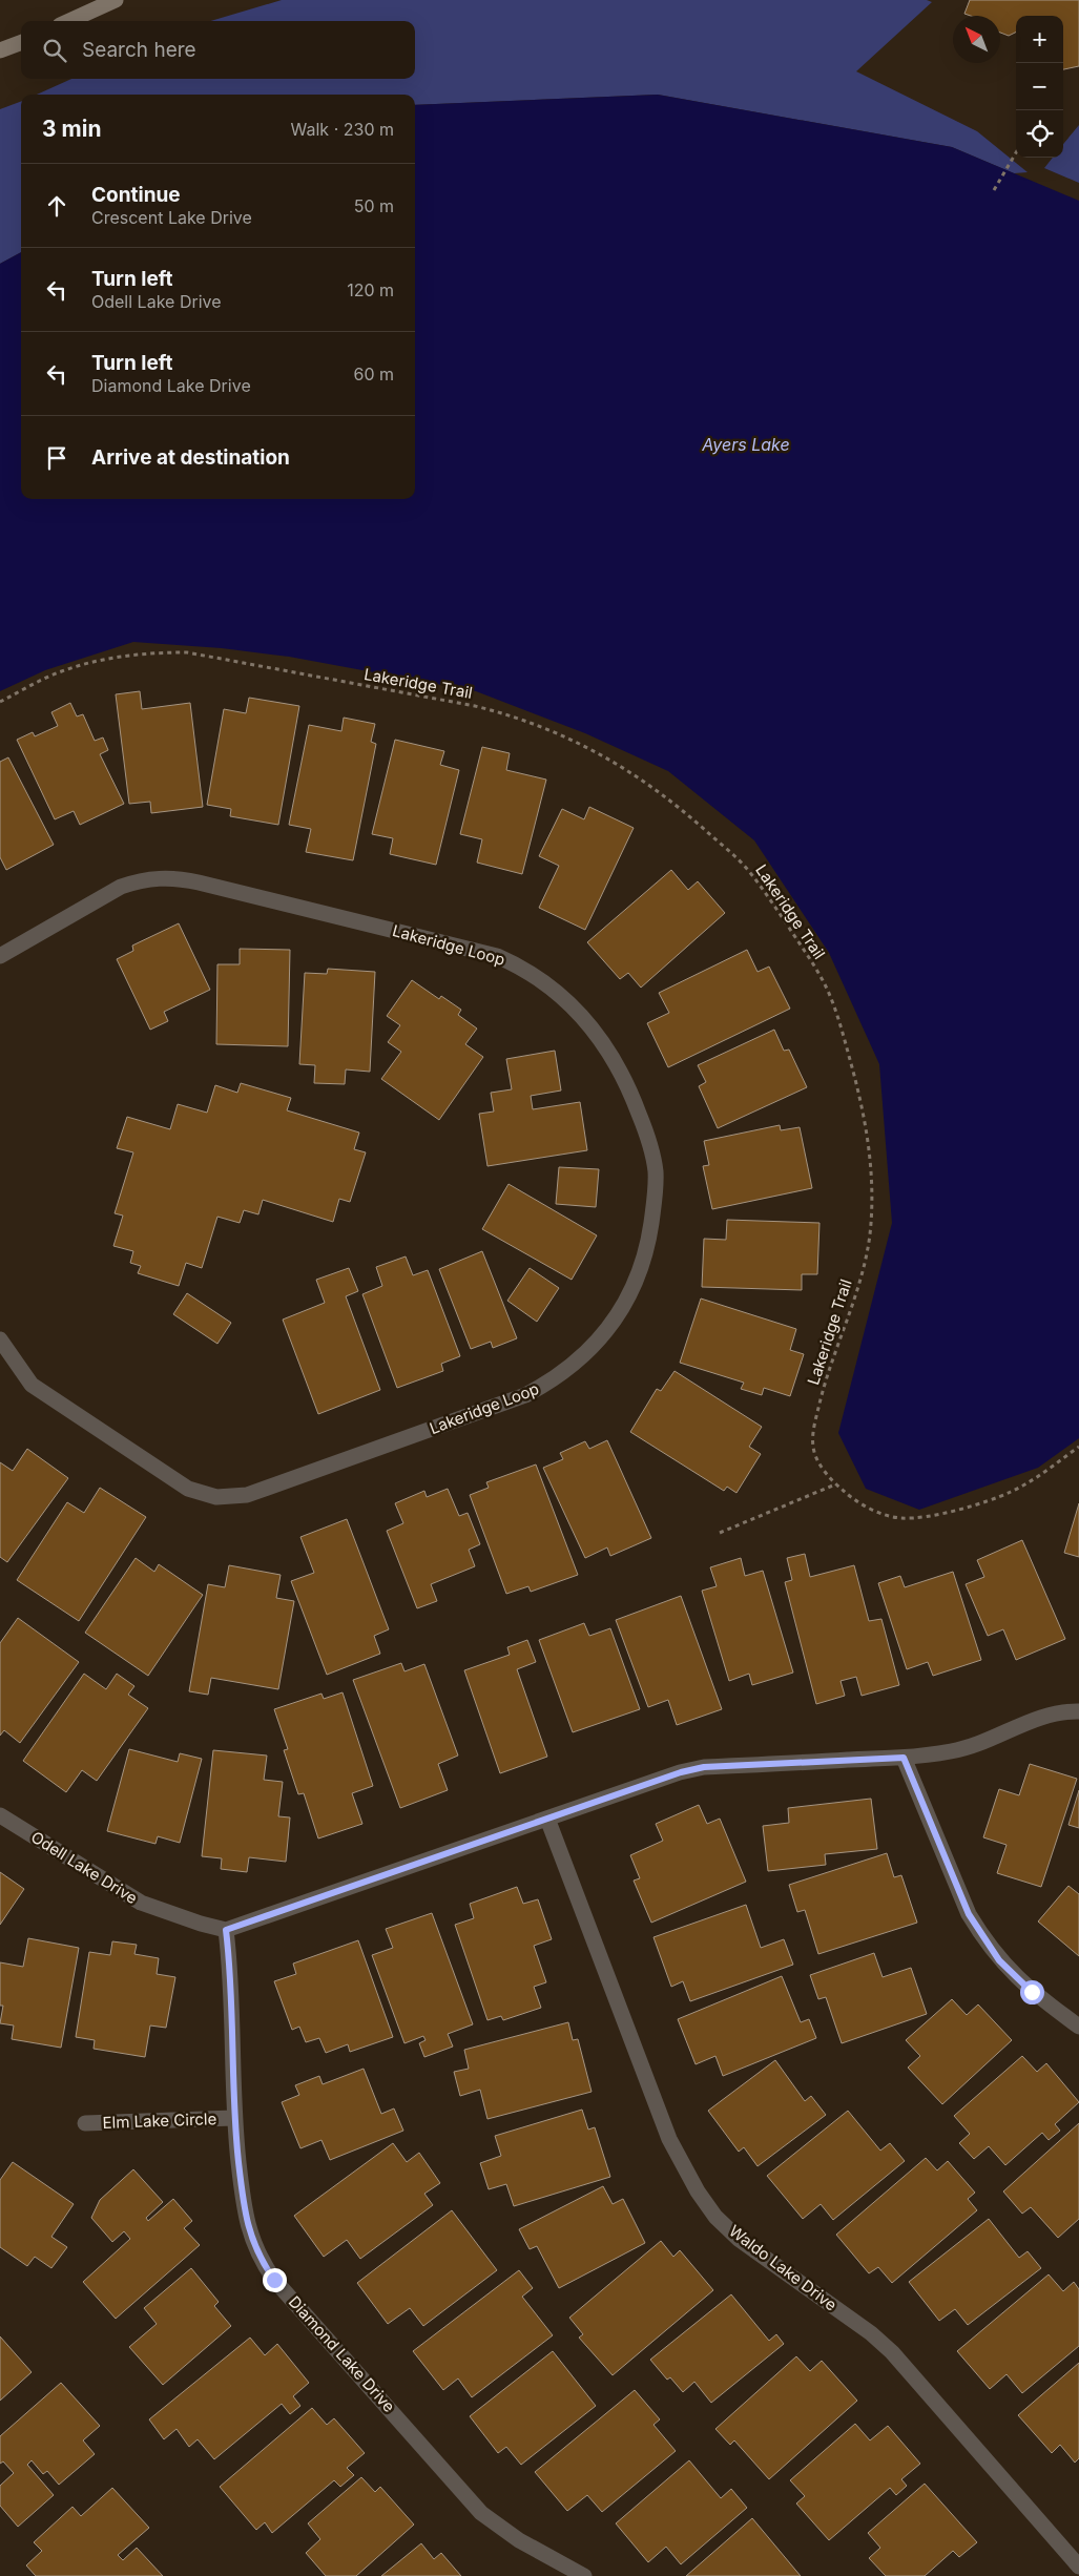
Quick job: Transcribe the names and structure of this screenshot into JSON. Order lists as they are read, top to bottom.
{
  "streets": {
    "street": [
      "Lakeridge Loop",
      "Odell Lake Drive",
      "Elm Lake Circle",
      "Waldo Lake Drive",
      "Diamond Lake Drive"
    ],
    "path": ["Lakeridge Trail"]
  },
  "crossings": [
    ["Odell Lake Drive", "Diamond Lake Drive"],
    ["Elm Lake Circle", "Diamond Lake Drive"]
  ],
  "water": ["Ayers Lake"],
  "north": "top left",
  "page": {
    "map_buttons": ["+", "−"],
    "search": "Search here",
    "heading": ["3 min", "Walk · 230 m"],
    "list": [
      ["Continue", "Crescent Lake Drive", "50 m"],
      ["Turn left", "Odell Lake Drive", "120 m"],
      ["Turn left", "Diamond Lake Drive", "60 m"],
      "Arrive at destination"
    ]
  }
}
